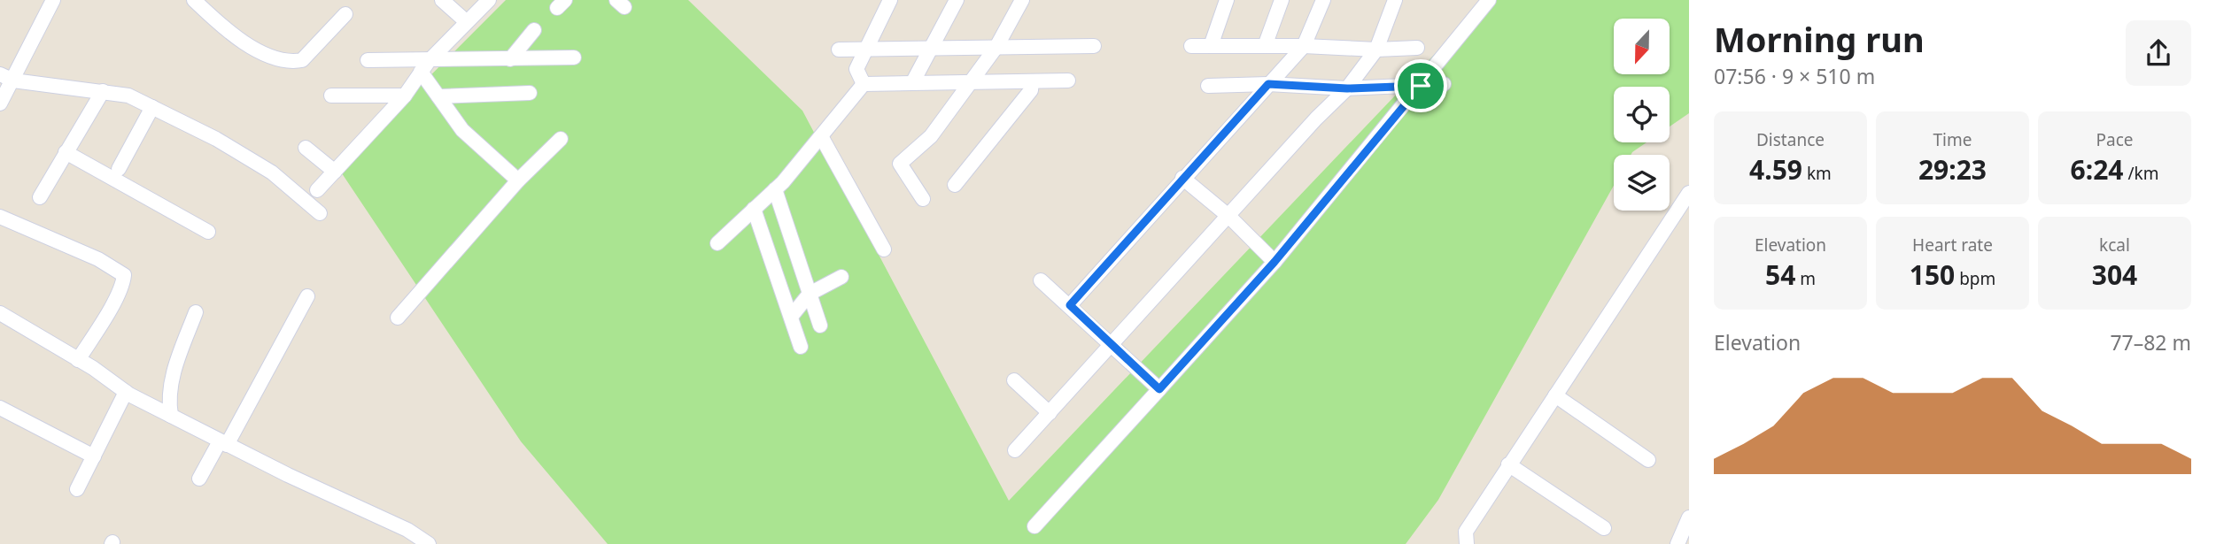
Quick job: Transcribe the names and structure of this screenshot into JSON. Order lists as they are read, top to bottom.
{
  "north": "bottom",
  "page": {
    "heading": ["Morning run", "07:56 · 9 × 510 m"],
    "stats": [
      ["Distance", "4.59 km"],
      ["Time", "29:23"],
      ["Pace", "6:24 /km"],
      ["Elevation", "54 m"],
      ["Heart rate", "150 bpm"],
      ["kcal", "304"]
    ],
    "chart": ["Elevation", "77–82 m"]
  }
}
